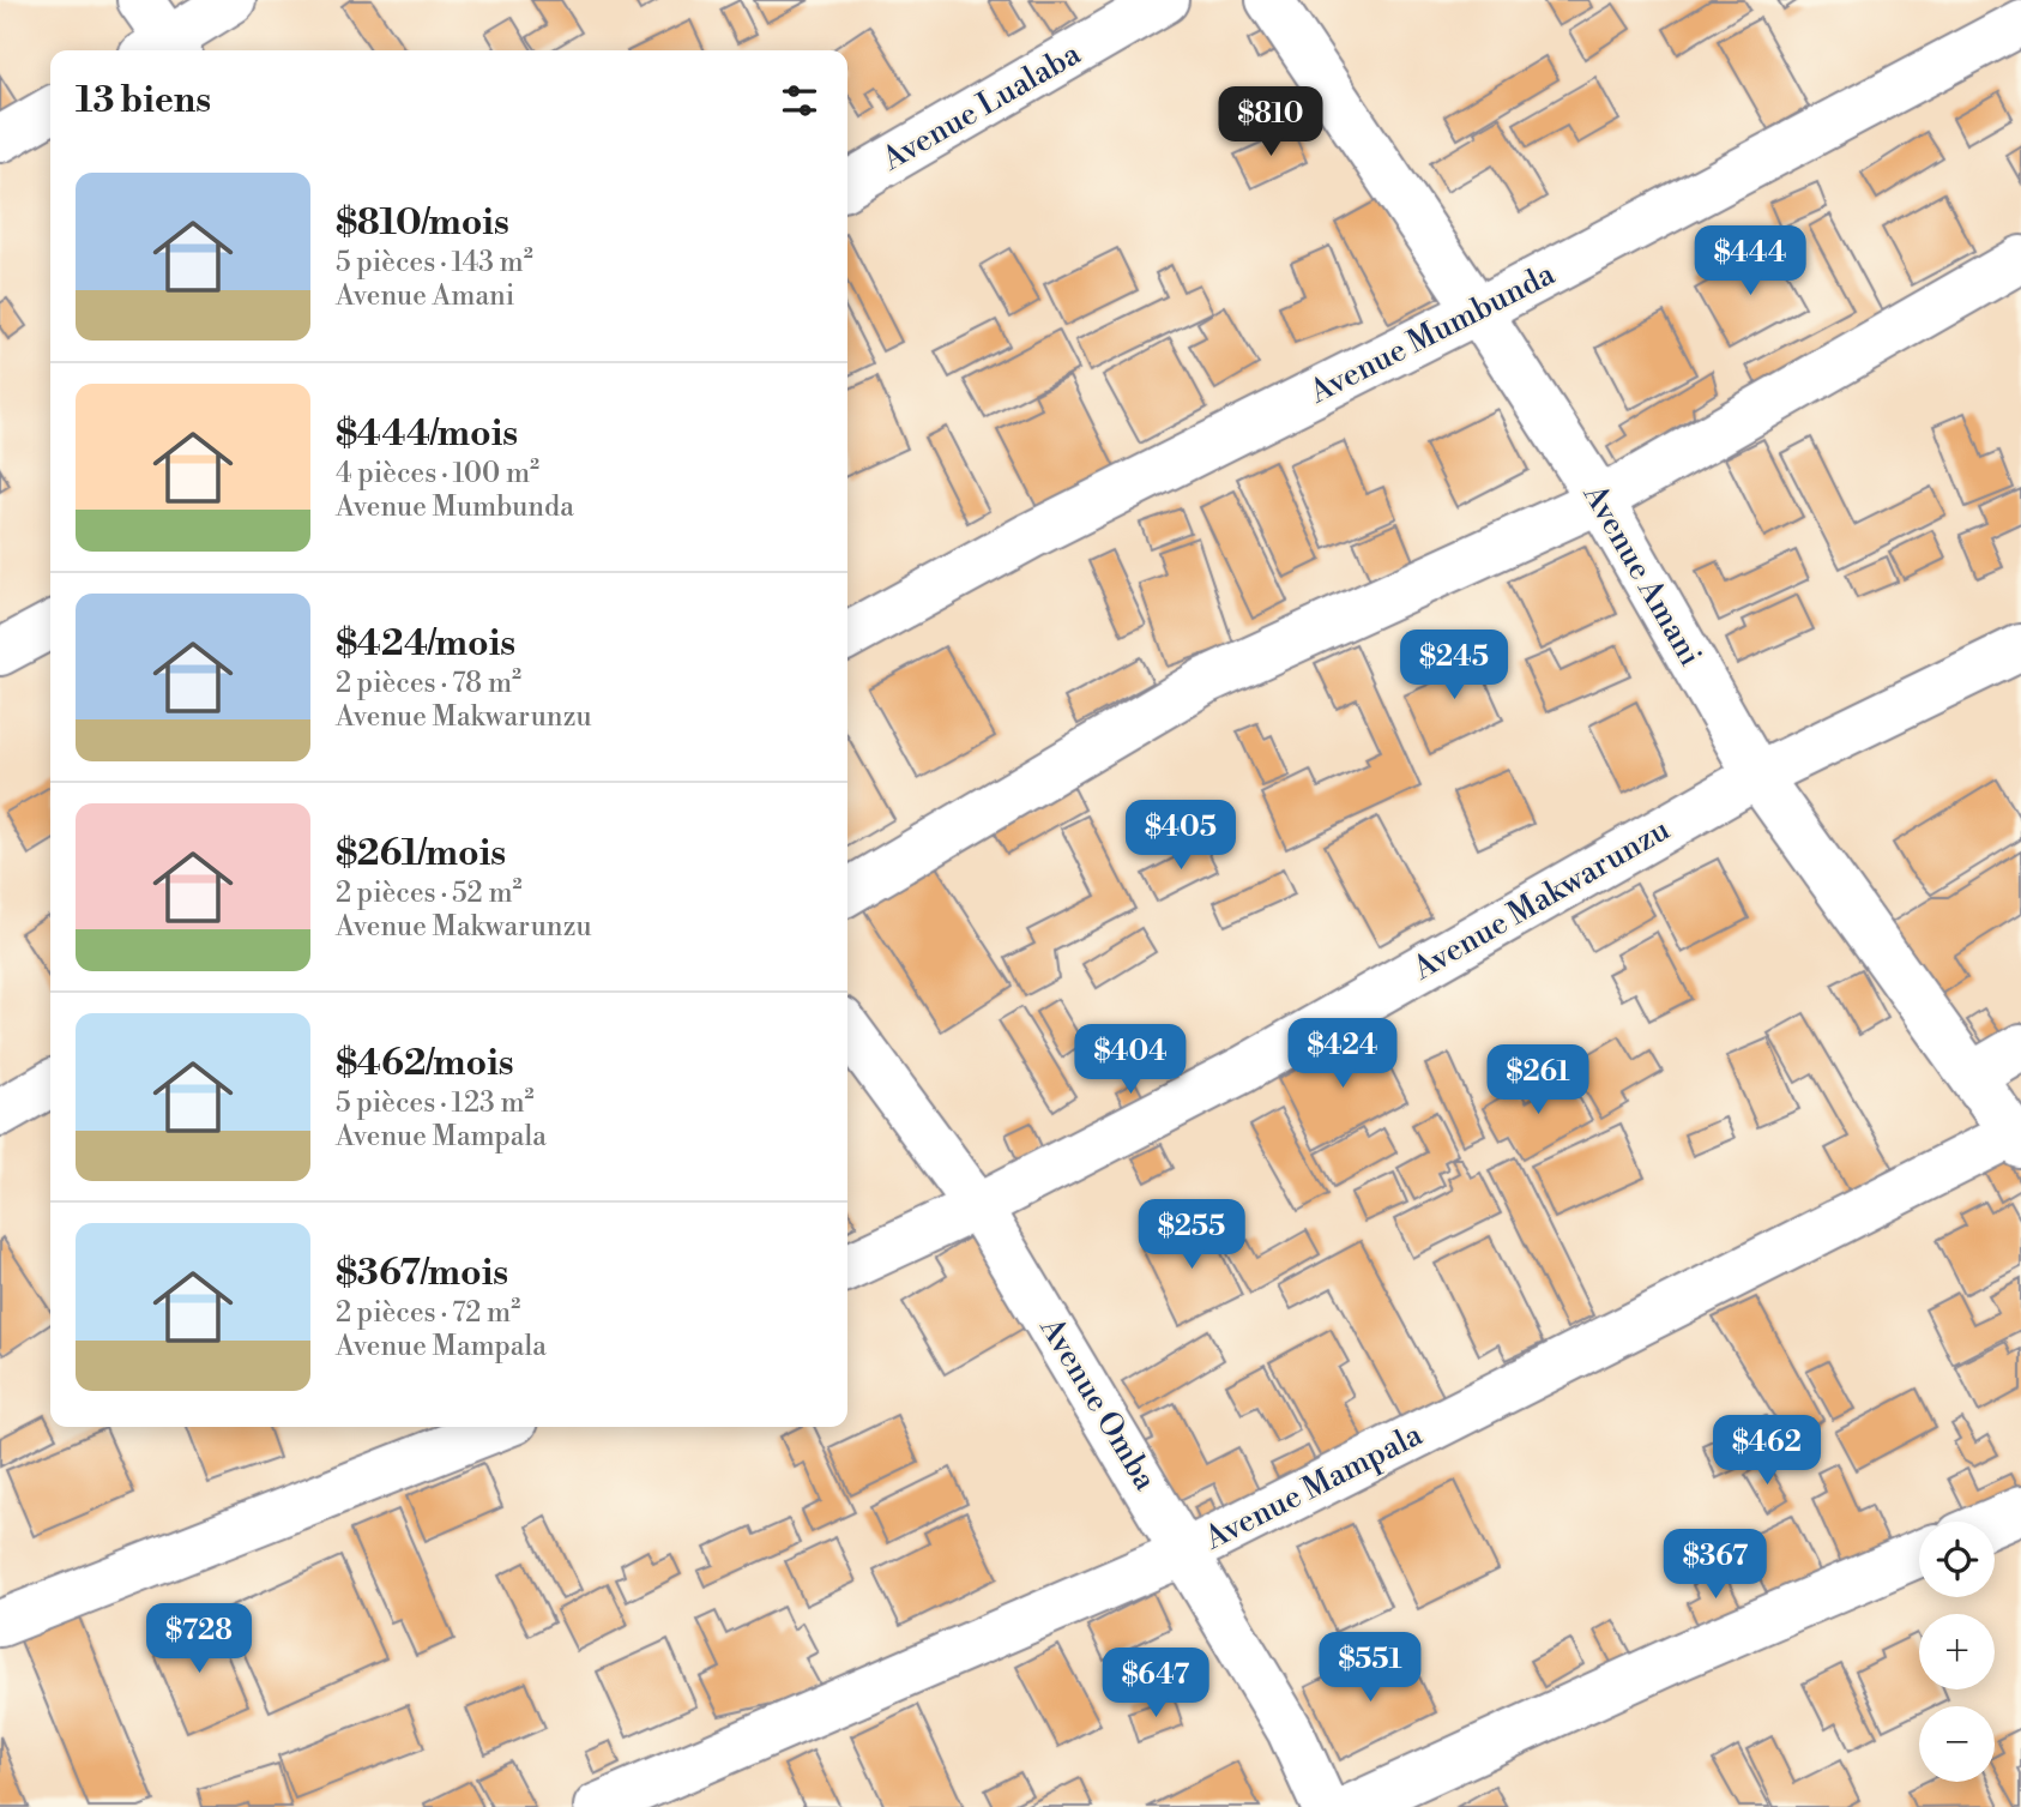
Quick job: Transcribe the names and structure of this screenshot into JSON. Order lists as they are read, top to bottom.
{
  "streets": {
    "street": [
      "Avenue Lualaba",
      "Avenue Mumbunda",
      "Avenue Amani",
      "Avenue Makwarunzu",
      "Avenue Omba",
      "Avenue Mampala"
    ]
  },
  "crossings": [
    ["Avenue Mumbunda", "Avenue Amani"],
    ["Avenue Amani", "Avenue Makwarunzu"],
    ["Avenue Amani", "Avenue Mampala"],
    ["Avenue Makwarunzu", "Avenue Omba"],
    ["Avenue Omba", "Avenue Mampala"]
  ],
  "page": {
    "heading": "13 biens",
    "price": [
      "$810",
      "$444",
      "$245",
      "$405",
      "$424",
      "$404",
      "$261",
      "$255",
      "$462",
      "$367",
      "$728",
      "$551",
      "$647"
    ],
    "list": [
      {
        "name": "$810/mois",
        "note": "5 pièces · 143 m² · Avenue Amani"
      },
      {
        "name": "$444/mois",
        "note": "4 pièces · 100 m² · Avenue Mumbunda"
      },
      {
        "name": "$424/mois",
        "note": "2 pièces · 78 m² · Avenue Makwarunzu"
      },
      {
        "name": "$261/mois",
        "note": "2 pièces · 52 m² · Avenue Makwarunzu"
      },
      {
        "name": "$462/mois",
        "note": "5 pièces · 123 m² · Avenue Mampala"
      },
      {
        "name": "$367/mois",
        "note": "2 pièces · 72 m² · Avenue Mampala"
      }
    ],
    "map_buttons": ["+", "−"]
  }
}
